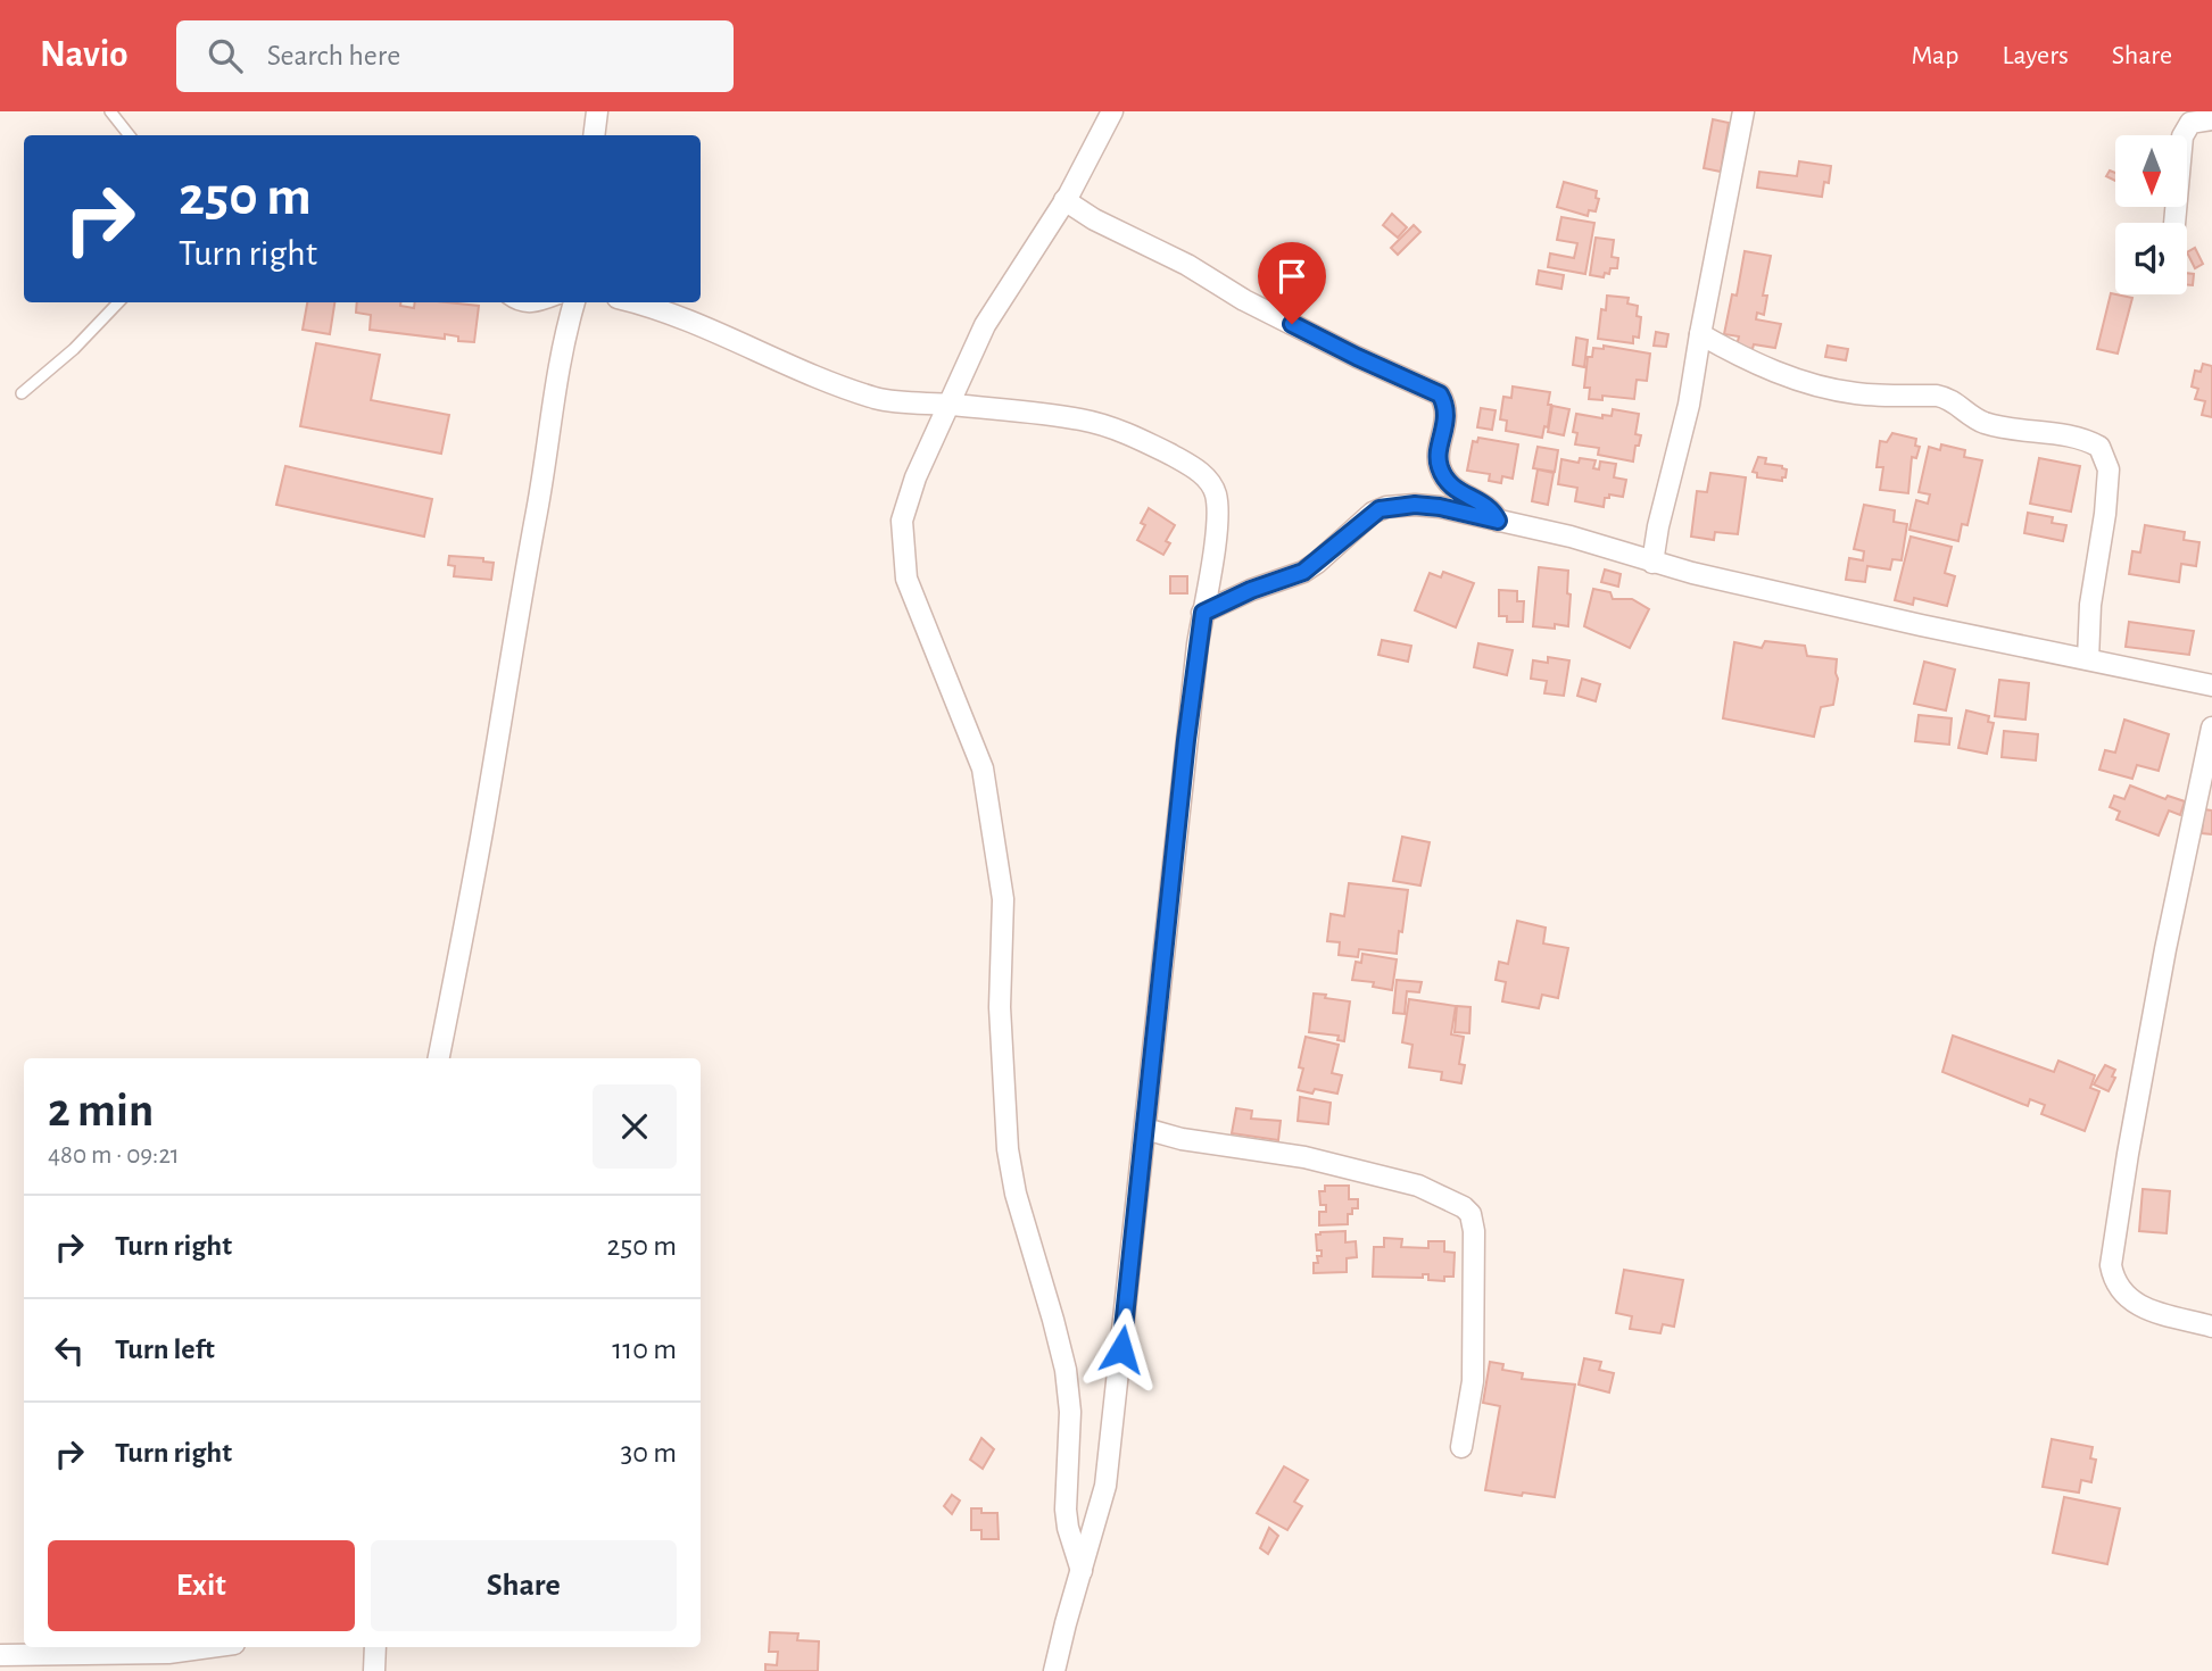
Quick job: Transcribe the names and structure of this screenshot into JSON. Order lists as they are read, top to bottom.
{
  "north": "bottom",
  "page": {
    "header": "Navio",
    "search": "Search here",
    "nav": ["Map", "Layers", "Share"],
    "turn": ["250 m", "Turn right"],
    "heading": ["2 min", "480 m · 09:21"],
    "list": [
      {
        "name": "Turn right",
        "value": "250 m"
      },
      {
        "name": "Turn left",
        "value": "110 m"
      },
      {
        "name": "Turn right",
        "value": "30 m"
      }
    ],
    "buttons": ["Exit", "Share"]
  }
}
